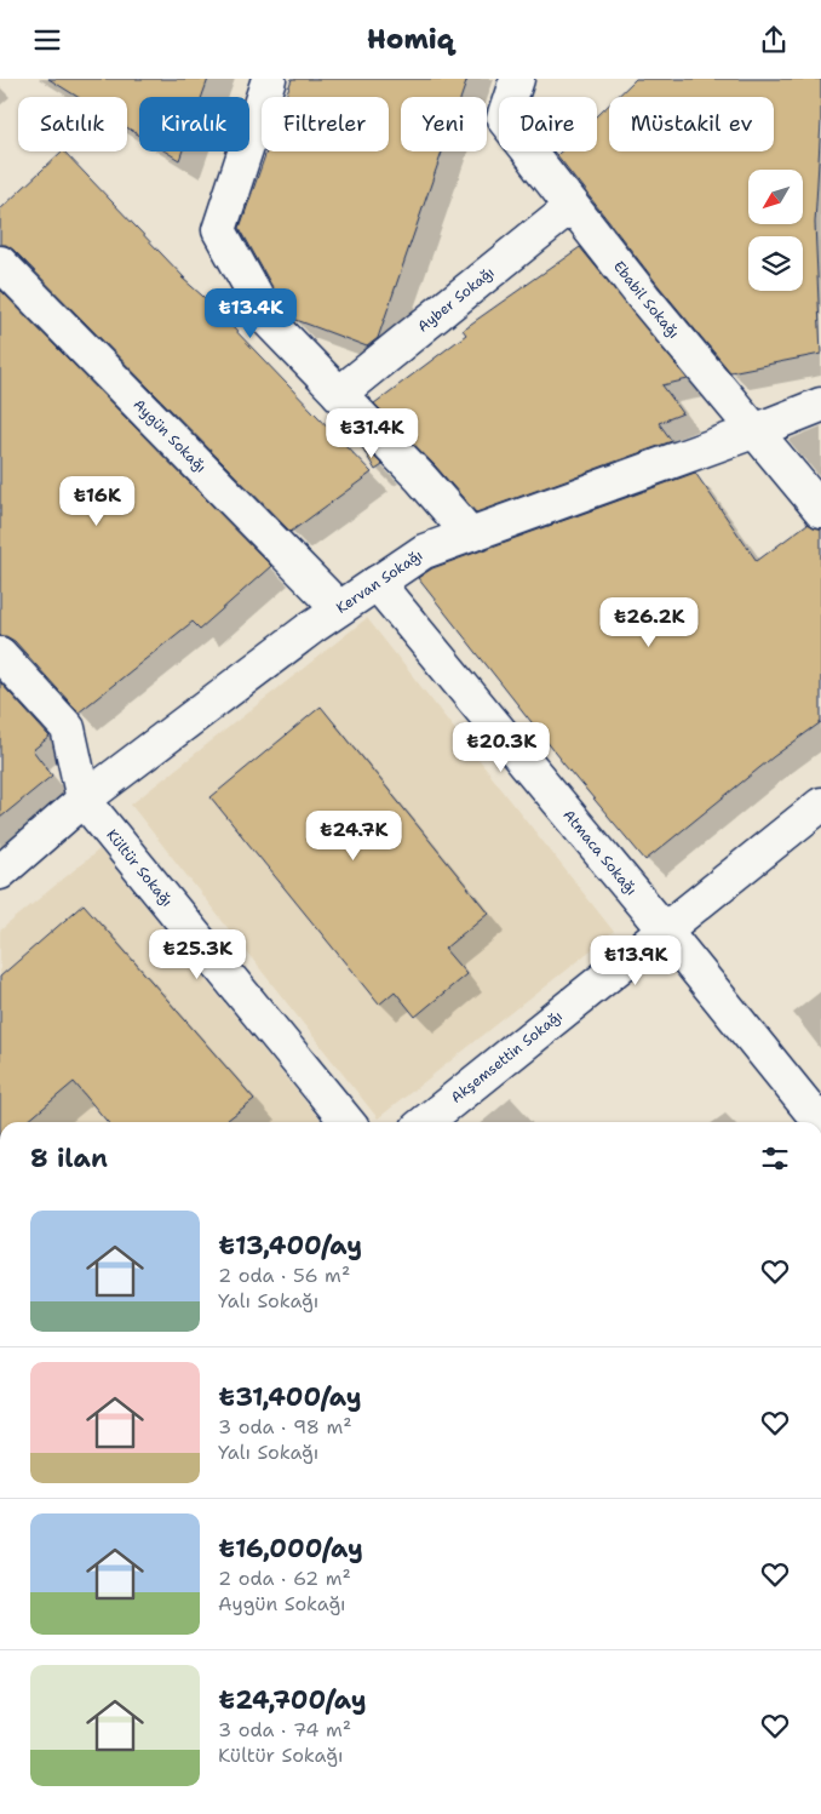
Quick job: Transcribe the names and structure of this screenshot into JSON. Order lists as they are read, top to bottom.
{
  "streets": {
    "street": [
      "Ayber Sokağı",
      "Ebabil Sokağı",
      "Aygün Sokağı",
      "Kervan Sokağı",
      "Atmaca Sokağı",
      "Kültür Sokağı",
      "Akşemsettin Sokağı"
    ]
  },
  "crossings": [
    ["Ayber Sokağı", "Ebabil Sokağı"],
    ["Ebabil Sokağı", "Kervan Sokağı"],
    ["Aygün Sokağı", "Kervan Sokağı"],
    ["Kervan Sokağı", "Atmaca Sokağı"],
    ["Kervan Sokağı", "Kültür Sokağı"],
    ["Atmaca Sokağı", "Akşemsettin Sokağı"]
  ],
  "north": "bottom left",
  "page": {
    "header": "Homiq",
    "chip": [
      "Satılık",
      "Kiralık",
      "Filtreler",
      "Yeni",
      "Daire",
      "Müstakil ev"
    ],
    "price": [
      "₺13.4K",
      "₺31.4K",
      "₺16K",
      "₺26.2K",
      "₺20.3K",
      "₺24.7K",
      "₺25.3K",
      "₺13.9K"
    ],
    "heading": "8 ilan",
    "list": [
      {
        "name": "₺13,400/ay",
        "note": "2 oda · 56 m² · Yalı Sokağı"
      },
      {
        "name": "₺31,400/ay",
        "note": "3 oda · 98 m² · Yalı Sokağı"
      },
      {
        "name": "₺16,000/ay",
        "note": "2 oda · 62 m² · Aygün Sokağı"
      },
      {
        "name": "₺24,700/ay",
        "note": "3 oda · 74 m² · Kültür Sokağı"
      }
    ]
  }
}
